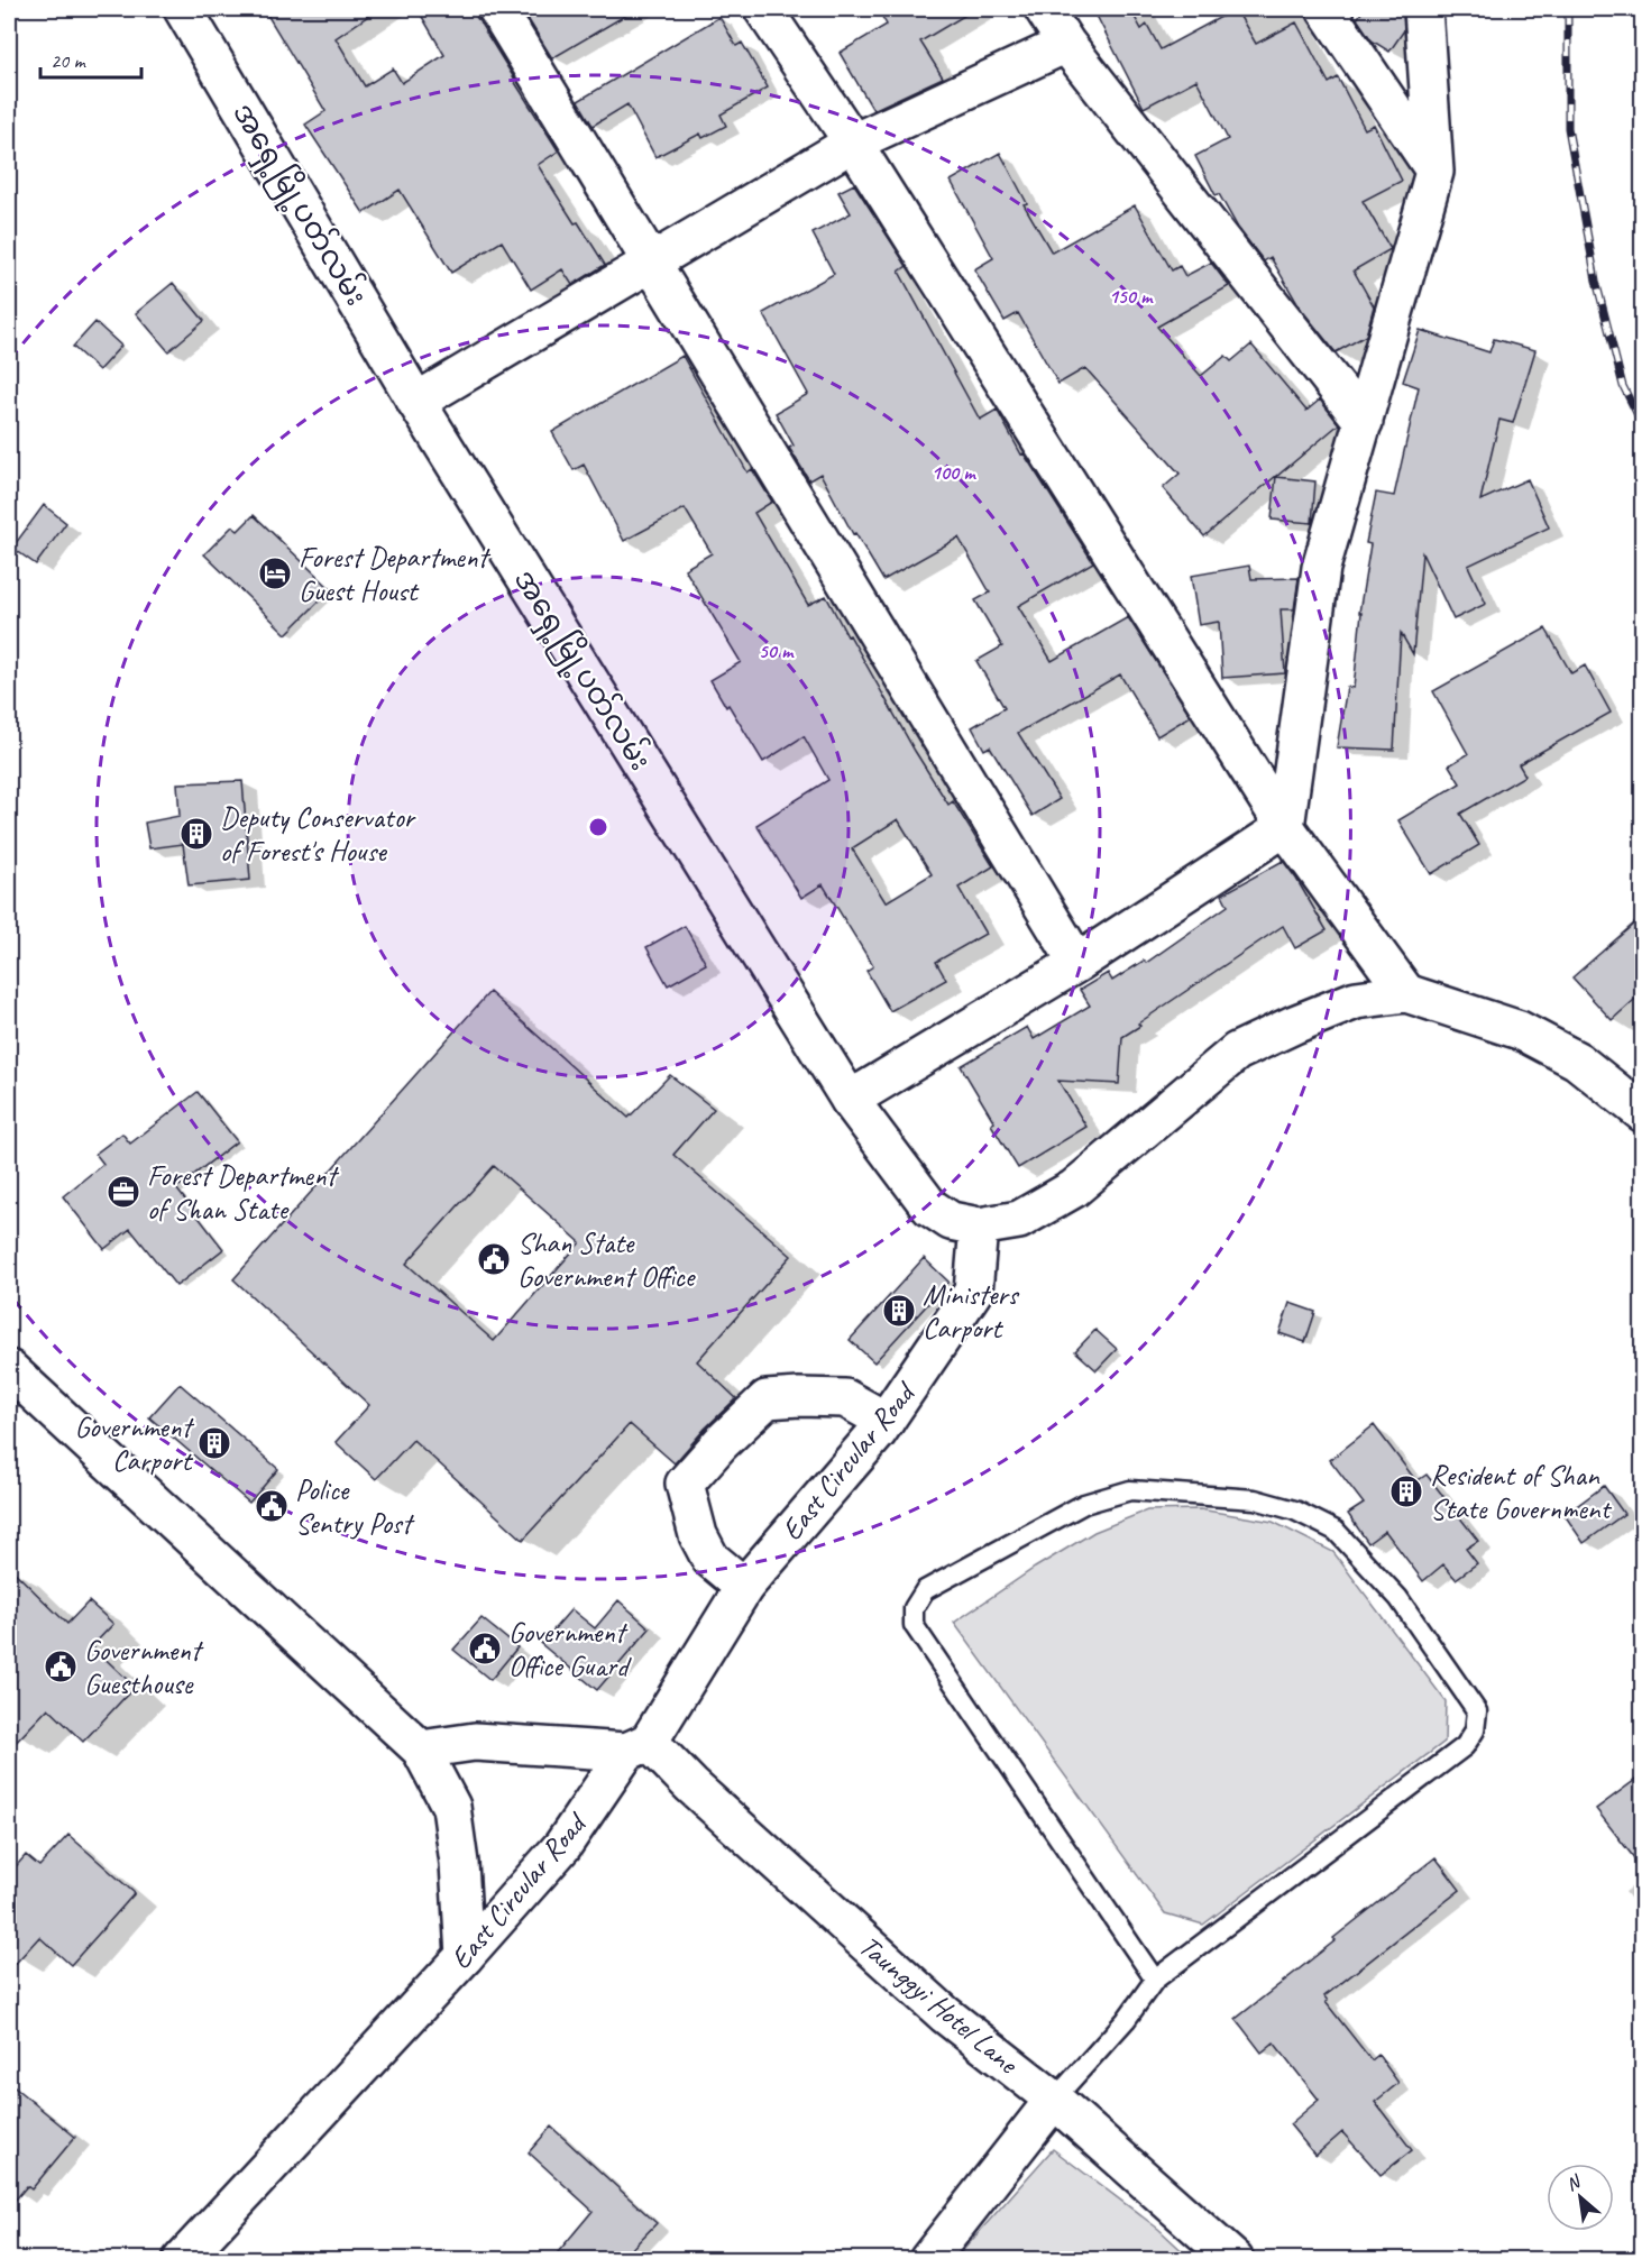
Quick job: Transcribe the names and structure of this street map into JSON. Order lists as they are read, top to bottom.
{
  "streets": {
    "street": ["အရှေ့မြို့ပတ်လမ်း", "East Circular Road", "Taunggyi Hotel Lane"]
  },
  "crossings": [
    ["အရှေ့မြို့ပတ်လမ်း", "East Circular Road"],
    ["East Circular Road", "Taunggyi Hotel Lane"]
  ],
  "places": {
    "hotel": ["Forest Department Guest Houst"],
    "building": [
      "Deputy Conservator of Forest's House",
      "Ministers Carport",
      "Government Carport",
      "Resident of Shan State Government"
    ],
    "office": ["Forest Department of Shan State"],
    "public building": [
      "Shan State Government Office",
      "Police Sentry Post",
      "Government Office Guard",
      "Government Guesthouse"
    ]
  },
  "scale_bar": "20 m",
  "north": "top left",
  "rings": ["150 m", "100 m", "50 m"]
}
